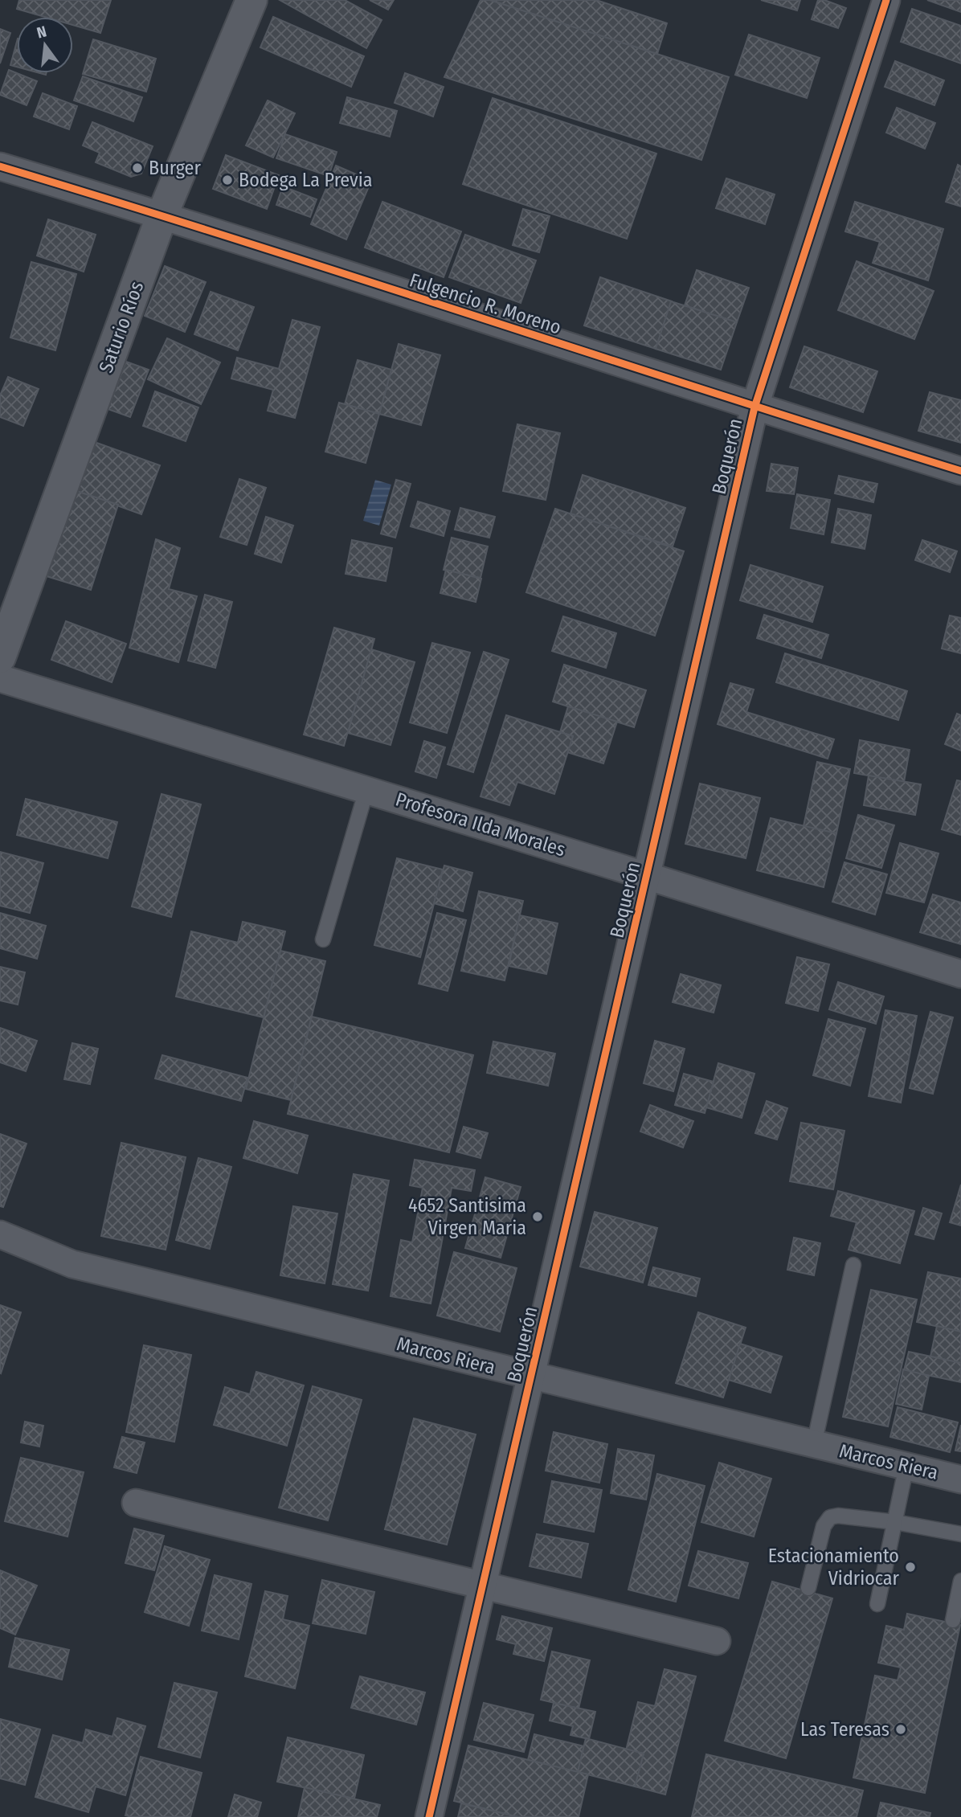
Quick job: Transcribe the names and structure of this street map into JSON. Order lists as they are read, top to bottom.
{
  "streets": {
    "street": [
      "Fulgencio R. Moreno",
      "Saturio Ríos",
      "Boquerón",
      "Profesora Ilda Morales",
      "Marcos Riera"
    ]
  },
  "crossings": [
    ["Fulgencio R. Moreno", "Saturio Ríos"],
    ["Fulgencio R. Moreno", "Boquerón"],
    ["Boquerón", "Profesora Ilda Morales"],
    ["Boquerón", "Marcos Riera"]
  ],
  "places": [
    "Burger",
    "Bodega La Previa",
    "4652 Santisima Virgen Maria",
    "Estacionamiento Vidriocar",
    "Las Teresas"
  ],
  "north": "top"
}
